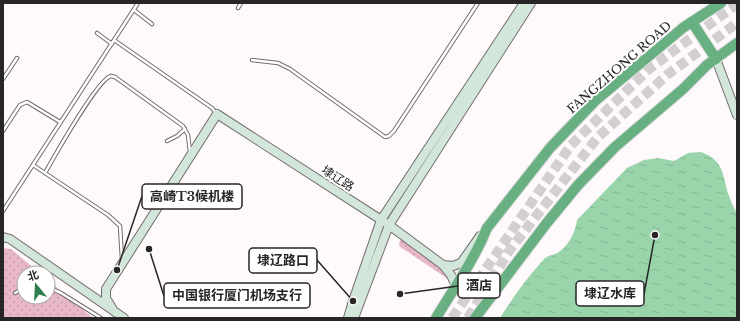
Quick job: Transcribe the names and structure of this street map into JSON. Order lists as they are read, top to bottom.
{
  "streets": {
    "highway": ["FANGZHONG ROAD"],
    "main road": ["埭辽路"]
  },
  "crossings": [
    ["FANGZHONG ROAD", "埭辽路"]
  ],
  "places": [
    "埭辽水库",
    "中国银行厦门机场支行",
    "高崎T3候机楼",
    "酒店",
    "埭辽路口"
  ],
  "north": "top"
}
